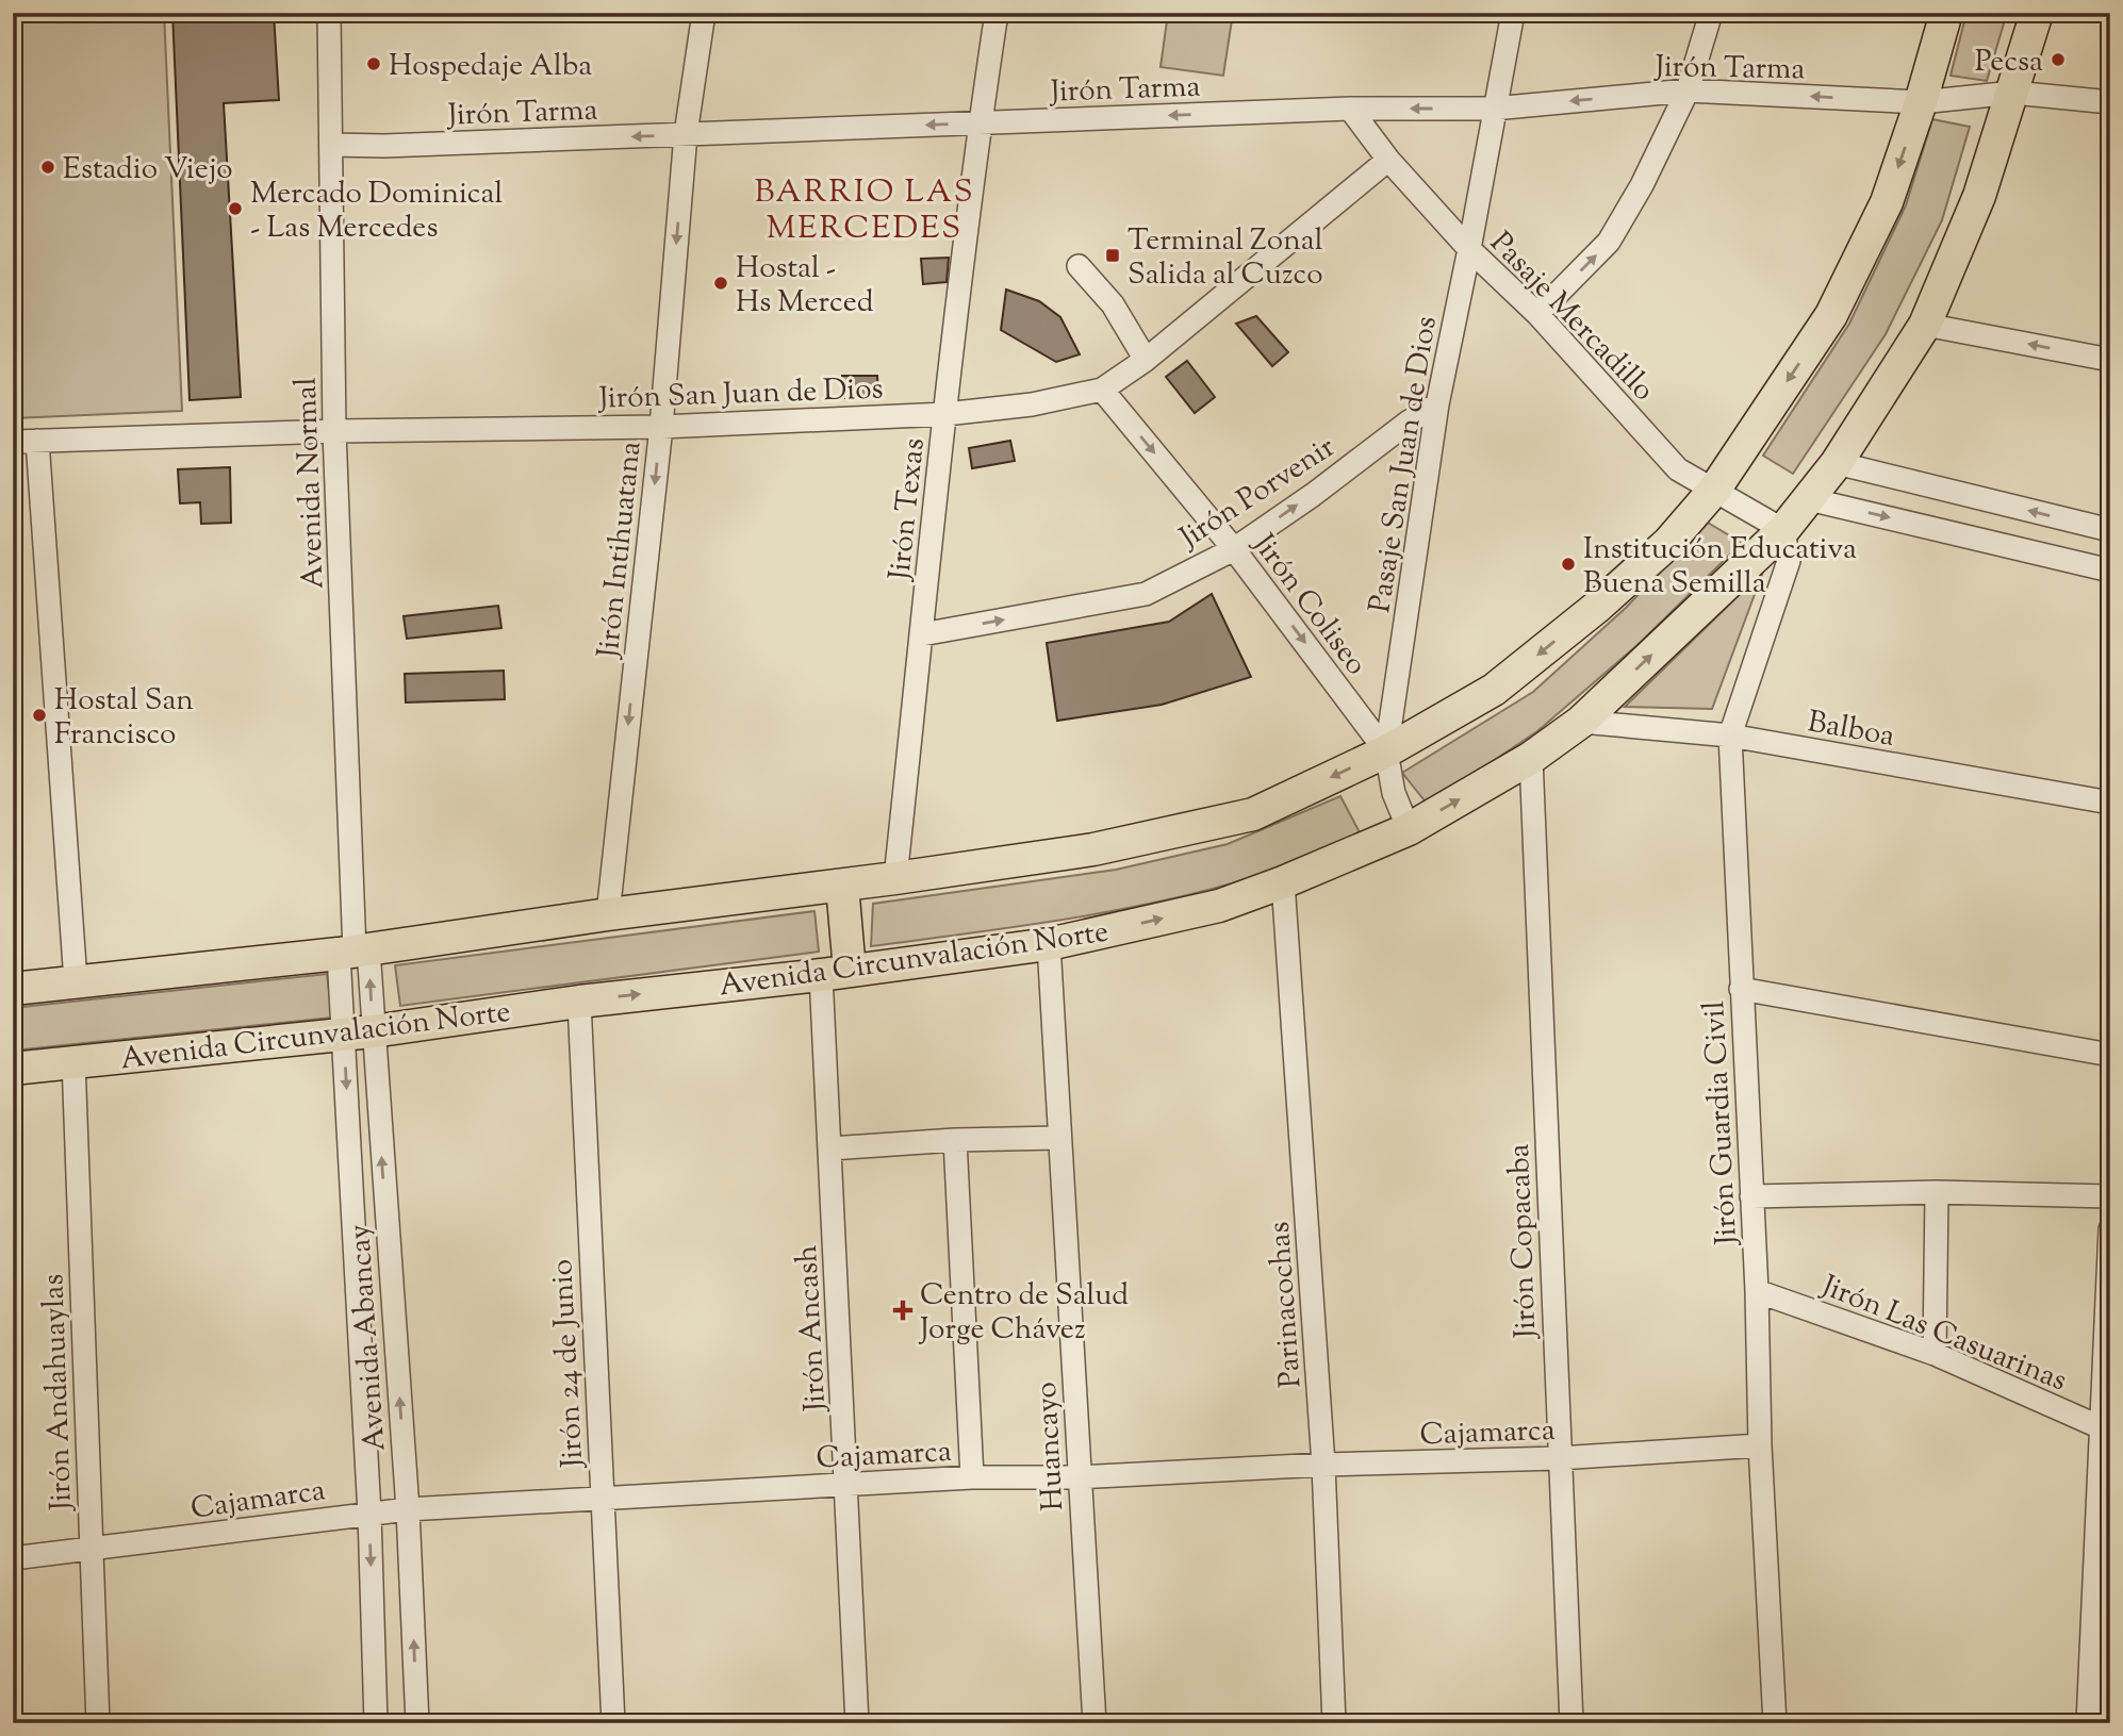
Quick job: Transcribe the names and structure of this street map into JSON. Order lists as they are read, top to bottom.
{
  "streets": {
    "highway": ["Avenida Circunvalación Norte"],
    "street": [
      "Jirón Tarma",
      "Pasaje Mercadillo",
      "Jirón San Juan de Dios",
      "Pasaje San Juan de Dios",
      "Avenida Normal",
      "Jirón Porvenir",
      "Jirón Texas",
      "Jirón Intihuatana",
      "Jirón Coliseo",
      "Balboa",
      "Jirón Guardia Civil",
      "Jirón Copacaba",
      "Parinacochas",
      "Jirón Ancash",
      "Jirón Las Casuarinas",
      "Avenida Abancay",
      "Jirón 24 de Junio",
      "Jirón Andahuaylas",
      "Cajamarca",
      "Huancayo"
    ]
  },
  "crossings": [
    ["Jirón Tarma", "Pasaje Mercadillo"],
    ["Jirón Tarma", "Pasaje San Juan de Dios"],
    ["Jirón Tarma", "Avenida Normal"],
    ["Jirón Tarma", "Jirón Texas"],
    ["Jirón Tarma", "Jirón Intihuatana"],
    ["Jirón Tarma", "Avenida Circunvalación Norte"],
    ["Pasaje Mercadillo", "Jirón San Juan de Dios"],
    ["Pasaje Mercadillo", "Pasaje San Juan de Dios"],
    ["Pasaje Mercadillo", "Avenida Circunvalación Norte"],
    ["Pasaje Mercadillo", "Jirón Guardia Civil"],
    ["Jirón San Juan de Dios", "Avenida Normal"],
    ["Jirón San Juan de Dios", "Jirón Texas"],
    ["Jirón San Juan de Dios", "Jirón Intihuatana"],
    ["Jirón San Juan de Dios", "Jirón Coliseo"],
    ["Pasaje San Juan de Dios", "Jirón Porvenir"],
    ["Pasaje San Juan de Dios", "Jirón Coliseo"],
    ["Pasaje San Juan de Dios", "Avenida Circunvalación Norte"],
    ["Avenida Normal", "Avenida Abancay"],
    ["Jirón Porvenir", "Jirón Texas"],
    ["Jirón Porvenir", "Jirón Coliseo"],
    ["Balboa", "Avenida Circunvalación Norte"],
    ["Balboa", "Jirón Guardia Civil"],
    ["Avenida Circunvalación Norte", "Jirón Guardia Civil"],
    ["Avenida Circunvalación Norte", "Jirón Copacaba"],
    ["Avenida Circunvalación Norte", "Parinacochas"],
    ["Avenida Circunvalación Norte", "Jirón Ancash"],
    ["Avenida Circunvalación Norte", "Avenida Abancay"],
    ["Avenida Circunvalación Norte", "Jirón 24 de Junio"],
    ["Avenida Circunvalación Norte", "Jirón Andahuaylas"],
    ["Avenida Circunvalación Norte", "Huancayo"],
    ["Jirón Guardia Civil", "Jirón Las Casuarinas"],
    ["Jirón Guardia Civil", "Cajamarca"],
    ["Jirón Copacaba", "Cajamarca"],
    ["Parinacochas", "Cajamarca"],
    ["Jirón Ancash", "Cajamarca"],
    ["Avenida Abancay", "Cajamarca"],
    ["Jirón 24 de Junio", "Cajamarca"],
    ["Jirón Andahuaylas", "Cajamarca"],
    ["Cajamarca", "Huancayo"]
  ],
  "one_way": [
    "Jirón Tarma",
    "Jirón Porvenir",
    "Jirón Intihuatana",
    "Jirón Coliseo"
  ],
  "districts": ["BARRIO LAS MERCEDES"],
  "places": {
    "other": [
      "Pecsa",
      "Hospedaje Alba",
      "Estadio Viejo",
      "Mercado Dominical - Las Mercedes",
      "Hostal - Hs Merced",
      "Institución Educativa Buena Semilla",
      "Hostal San Francisco"
    ],
    "transit": ["Terminal Zonal Salida al Cuzco"],
    "health": ["Centro de Salud Jorge Chávez"]
  }
}
